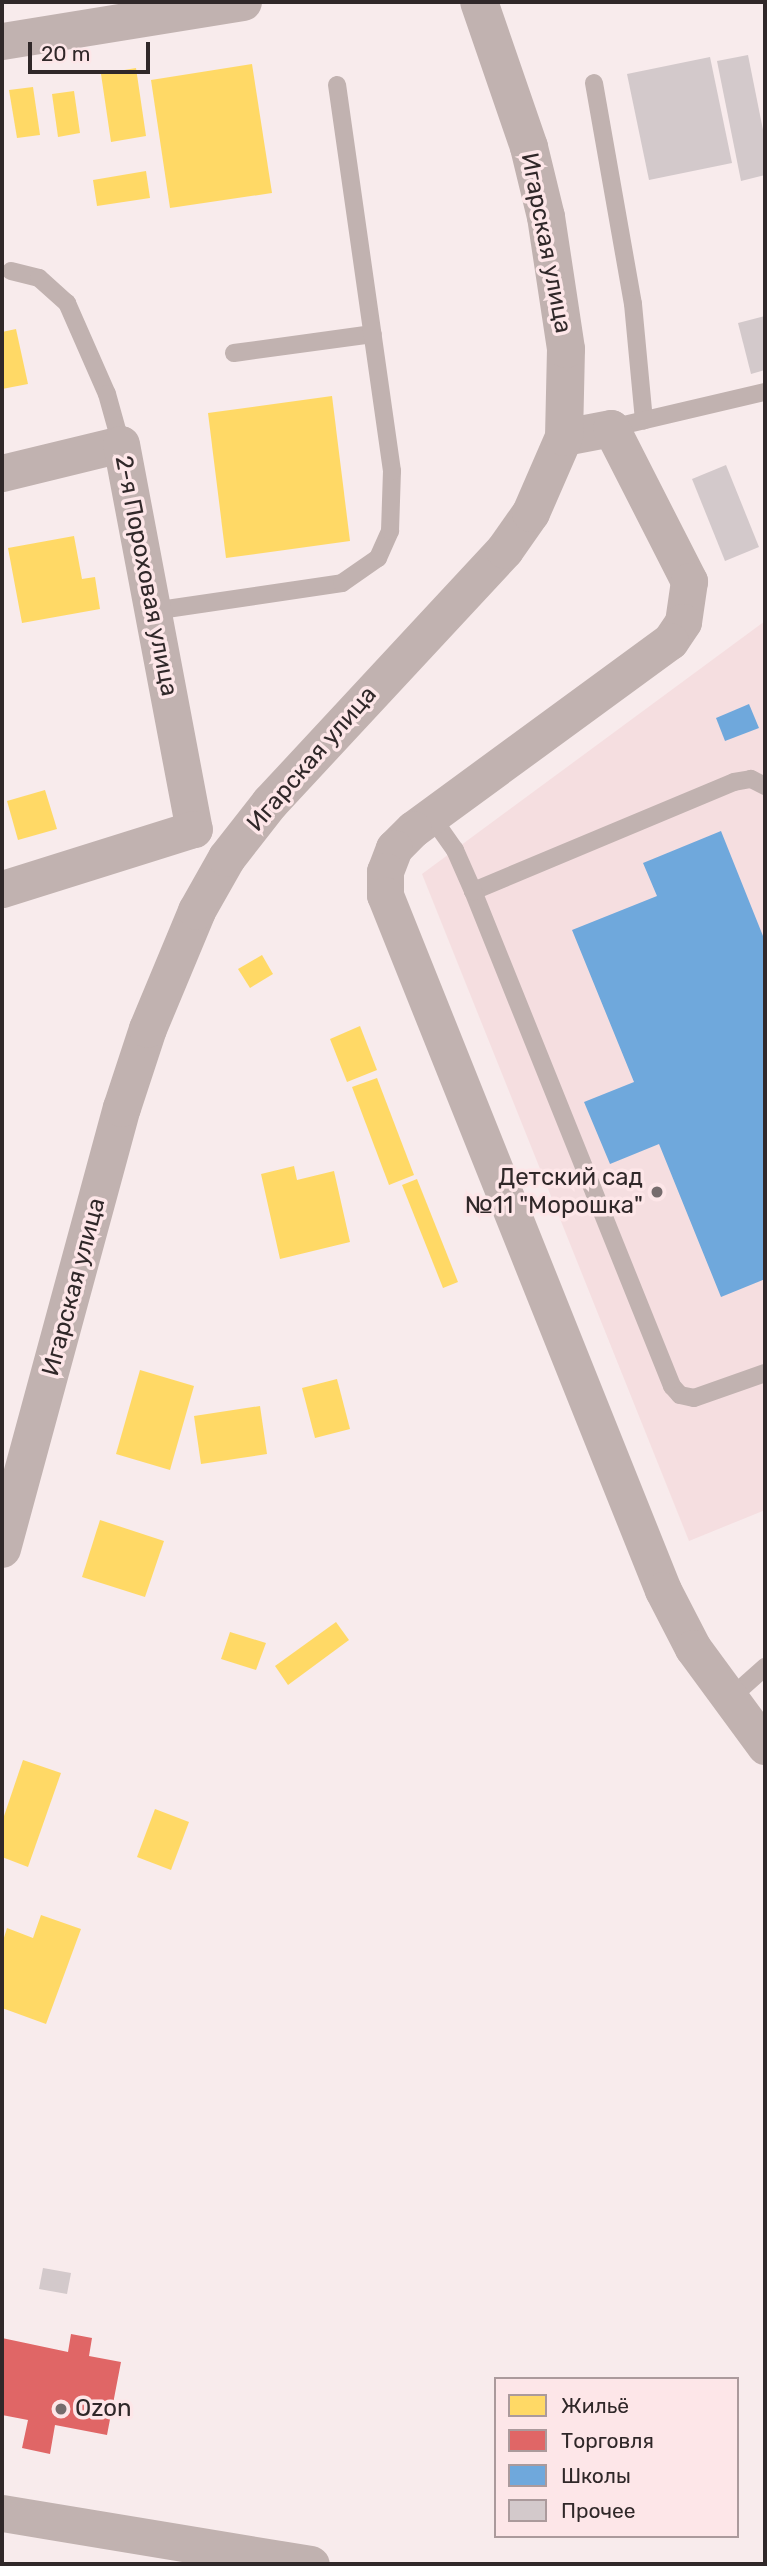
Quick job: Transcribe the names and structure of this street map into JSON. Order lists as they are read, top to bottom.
{
  "streets": {
    "street": ["Игарская улица", "2-я Пороховая улица"]
  },
  "places": ["Детский сад №11 \"Морошка\"", "Ozon"],
  "legend": [
    "Жильё",
    "Торговля",
    "Школы",
    "Прочее"
  ],
  "scale_bar": "20 m"
}
